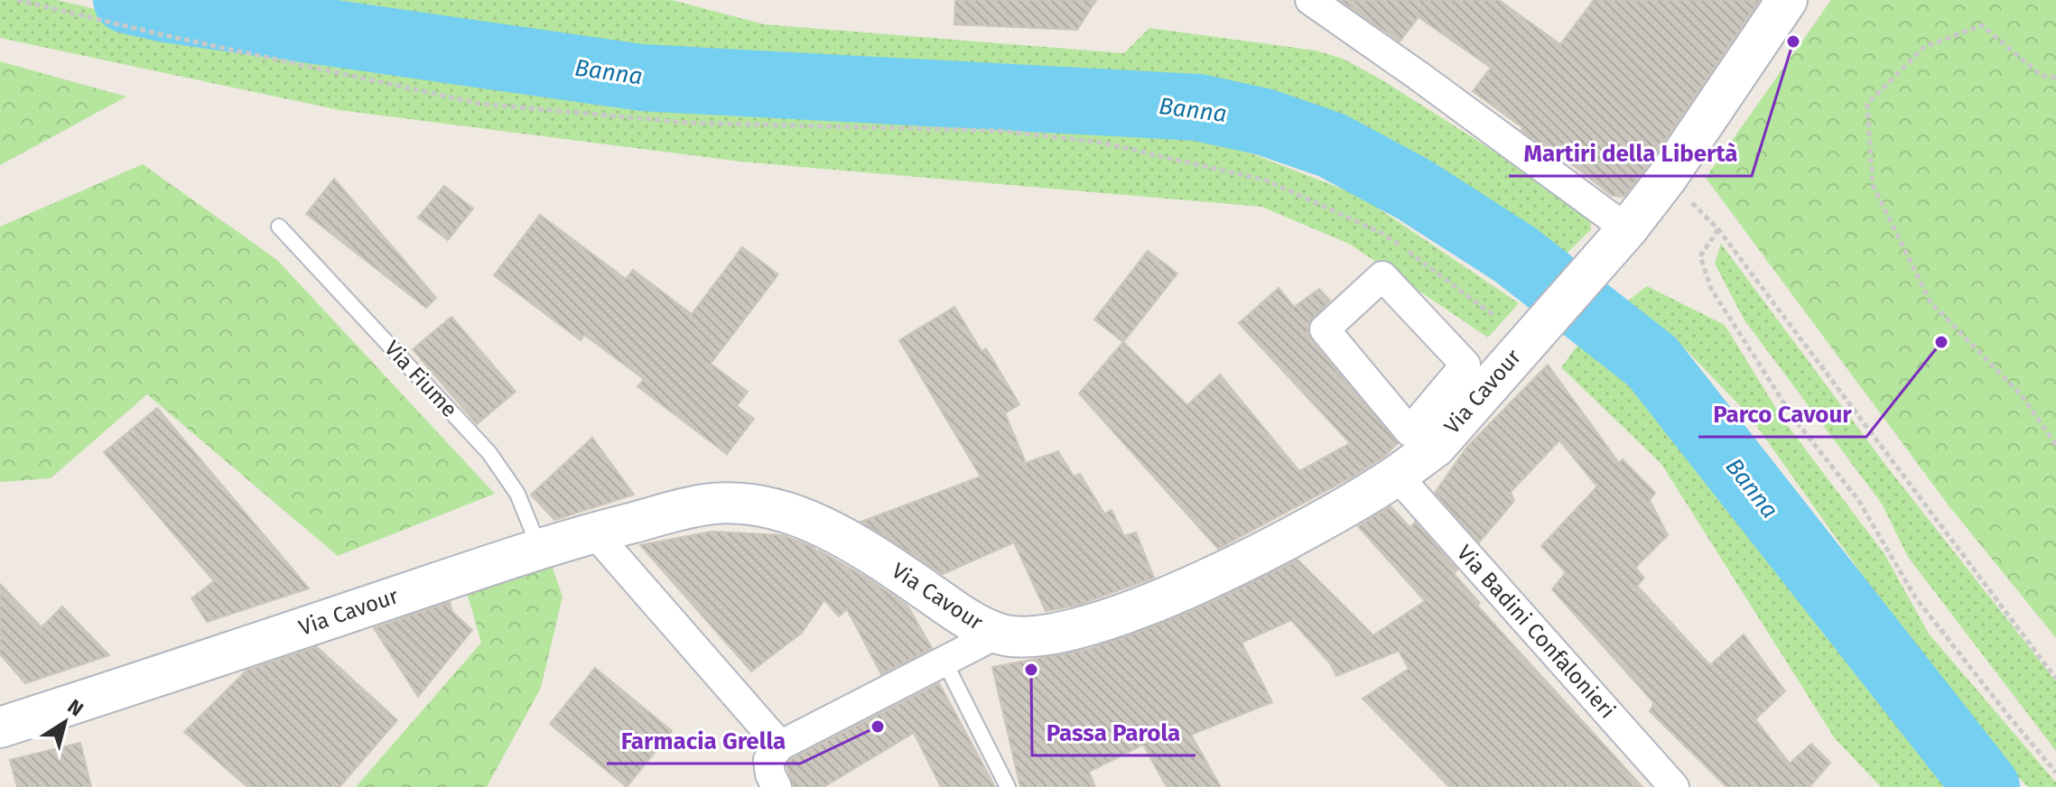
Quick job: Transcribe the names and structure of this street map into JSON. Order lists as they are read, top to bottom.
{
  "streets": {
    "street": ["Via Cavour", "Via Badini Confalonieri"],
    "lane": ["Via Fiume"]
  },
  "crossings": [
    ["Via Fiume", "Via Cavour"],
    ["Via Cavour", "Via Badini Confalonieri"]
  ],
  "water": ["Banna"],
  "places": [
    "Martiri della Libertà",
    "Parco Cavour",
    "Passa Parola",
    "Farmacia Grella"
  ],
  "north": "top right"
}
